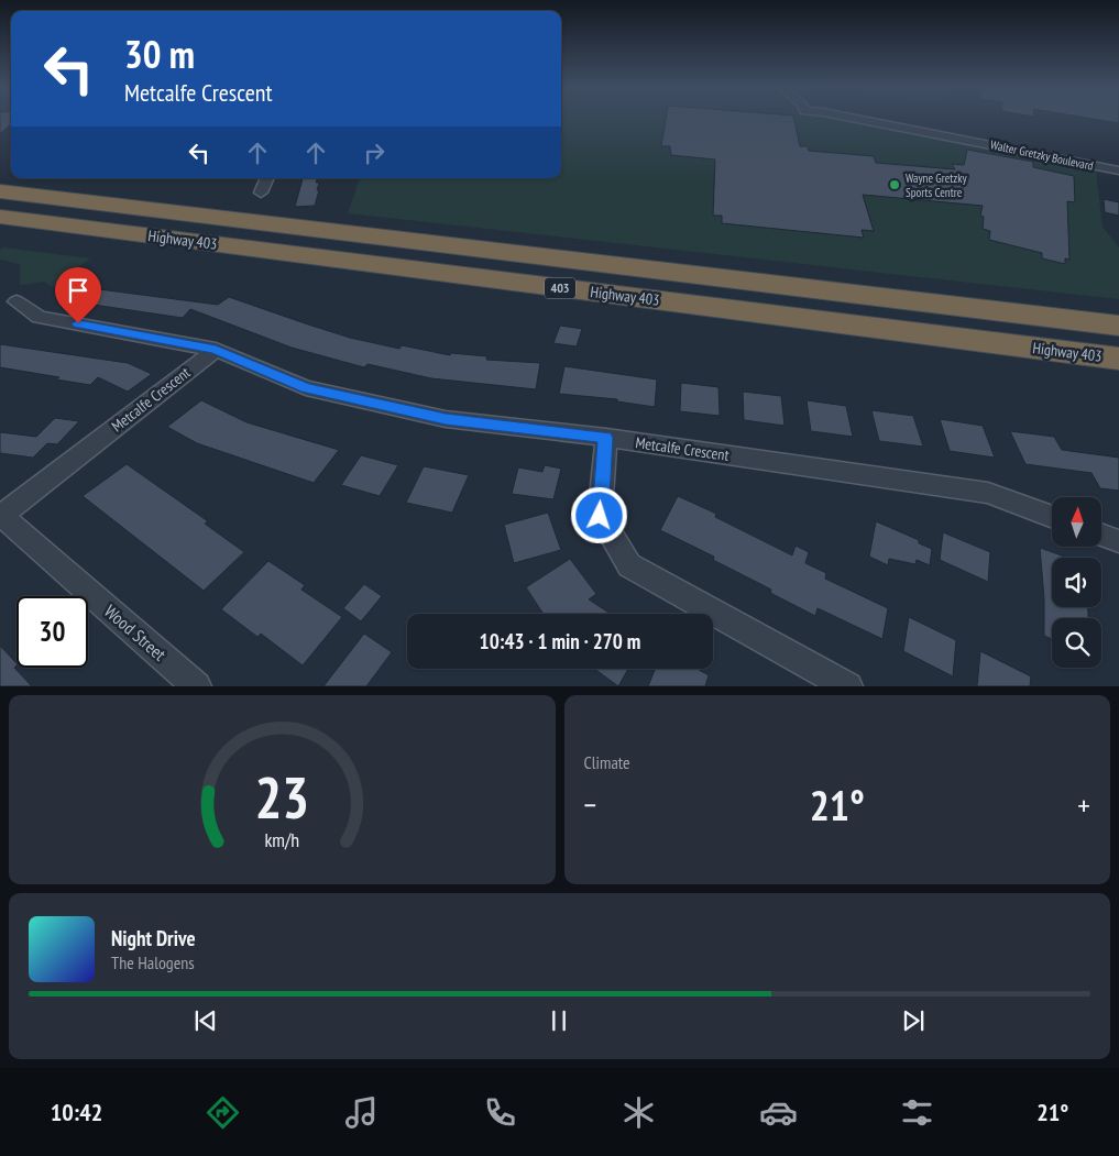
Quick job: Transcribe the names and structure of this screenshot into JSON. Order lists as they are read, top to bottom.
{
  "streets": {
    "highway": ["Highway 403", "403"],
    "street": ["Walter Gretzky Boulevard", "Metcalfe Crescent", "Wood Street"]
  },
  "crossings": [
    ["Metcalfe Crescent", "Wood Street"]
  ],
  "places": ["Wayne Gretzky Sports Centre"],
  "north": "top",
  "page": {
    "turn": ["30 m", "Metcalfe Crescent"],
    "limit": "30",
    "trip": "10:43 · 1 min · 270 m",
    "tile": "Climate",
    "heat": ["−", "21°", "+"],
    "song": ["Night Drive", "The Halogens"],
    "tabs": ["10:42", "21°"],
    "gauge": ["23", "km/h"]
  }
}
